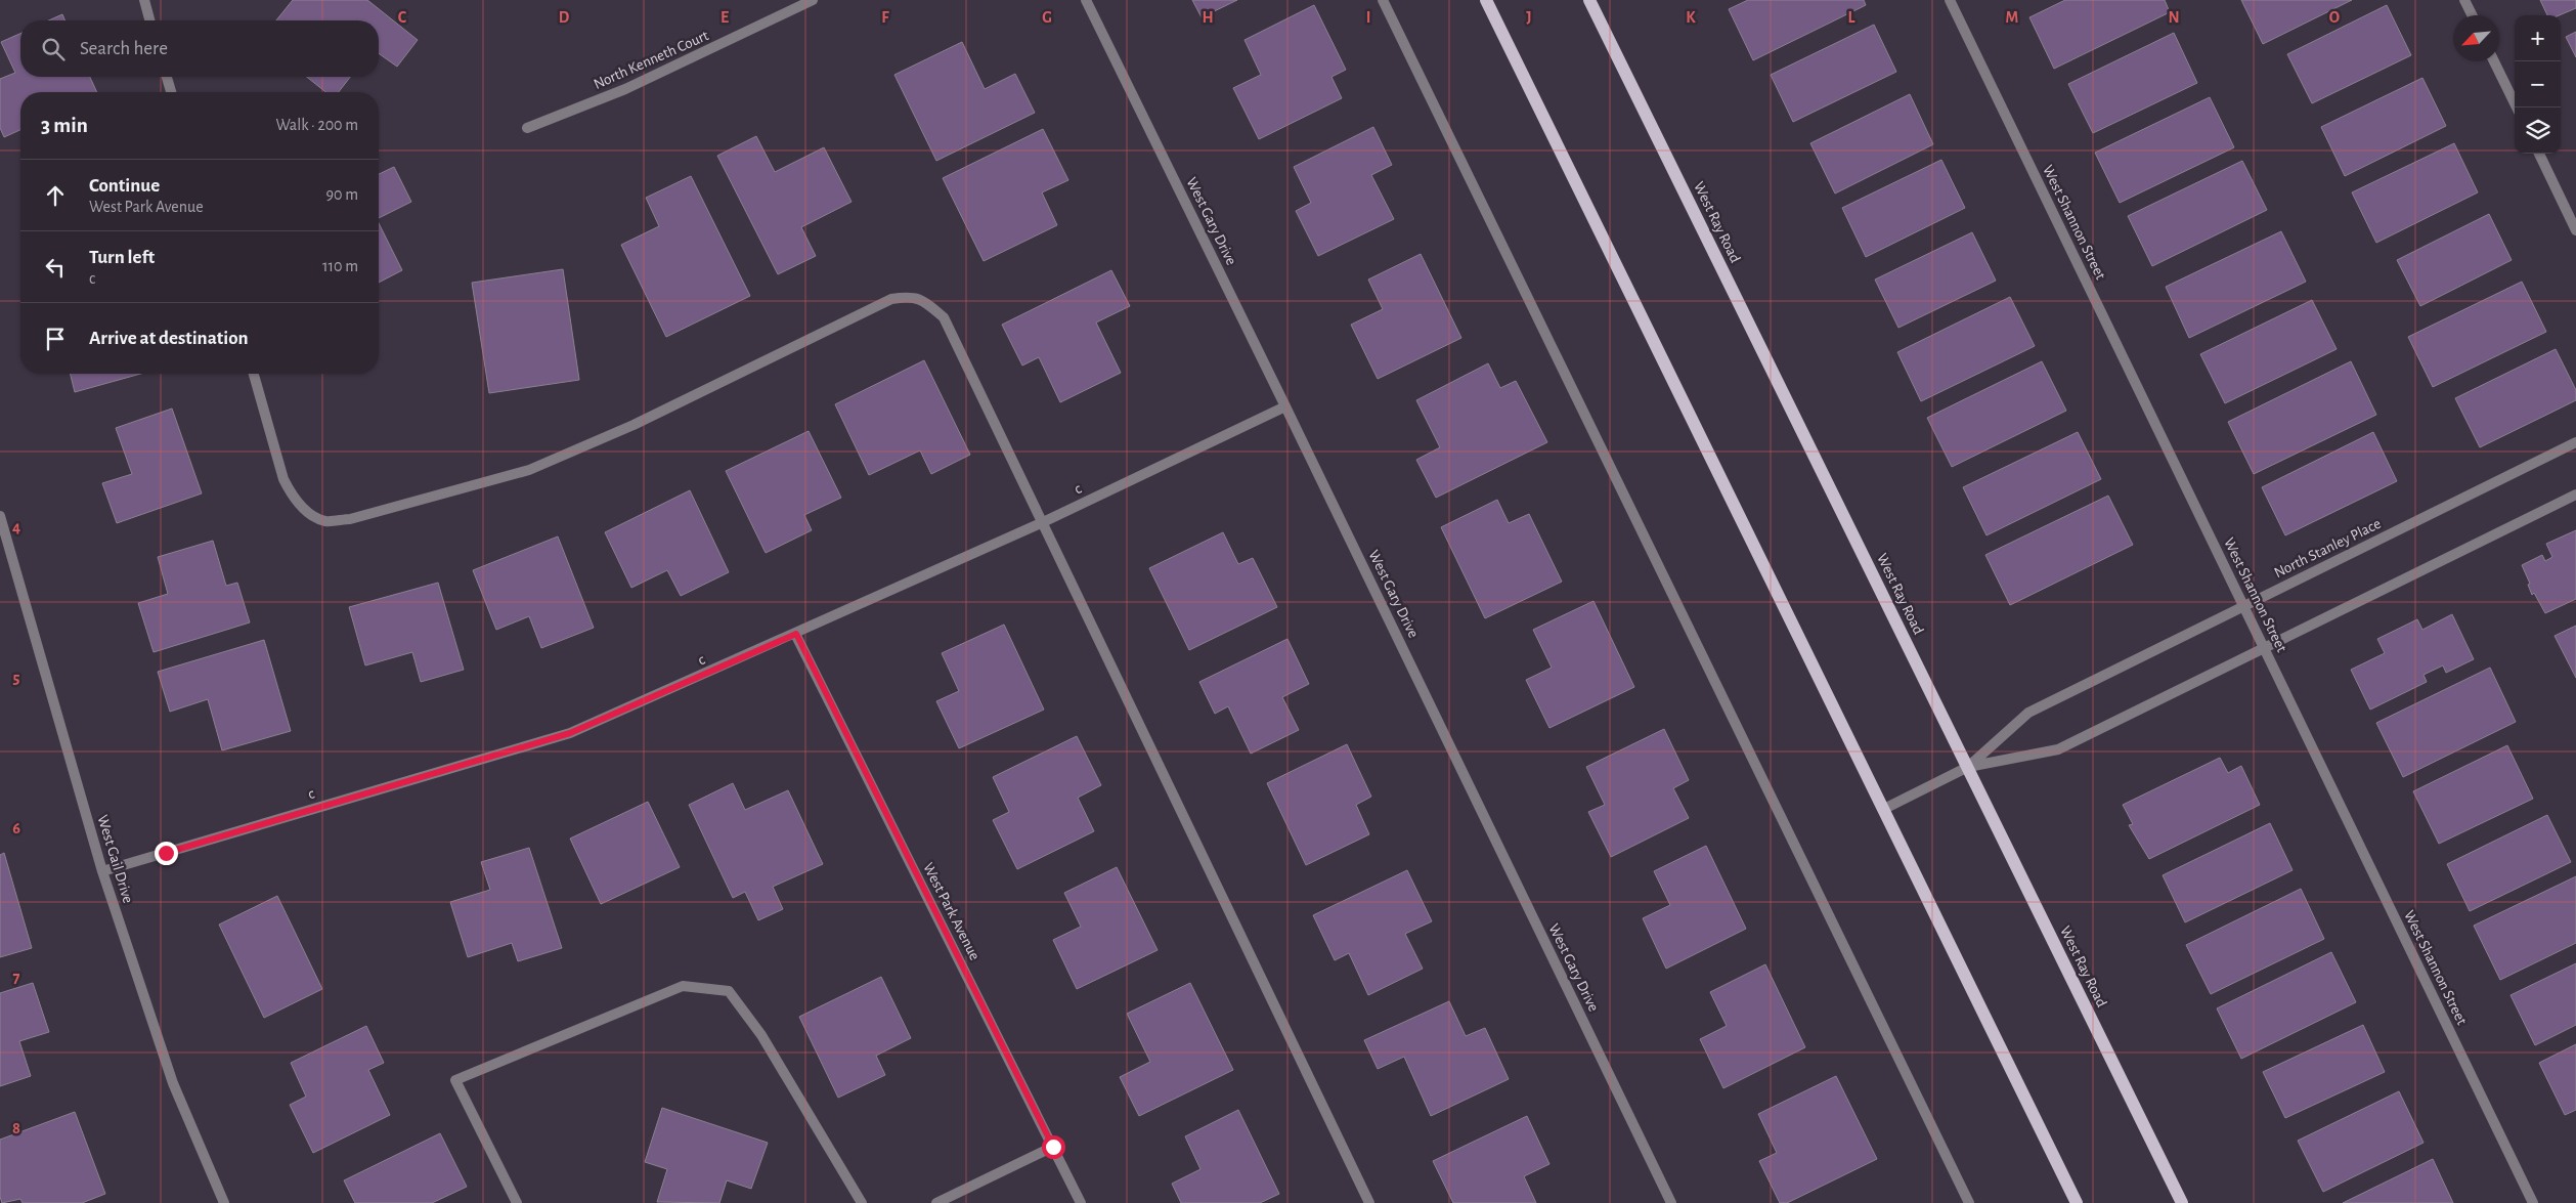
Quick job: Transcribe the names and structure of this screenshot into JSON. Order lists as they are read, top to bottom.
{
  "streets": {
    "main road": ["West Ray Road"],
    "street": [
      "North Kenneth Court",
      "West Gary Drive",
      "West Shannon Street",
      "c",
      "North Stanley Place",
      "West Gail Drive",
      "West Park Avenue"
    ]
  },
  "crossings": [
    ["West Gary Drive", "c"],
    ["West Ray Road", "North Stanley Place"],
    ["West Shannon Street", "North Stanley Place"],
    ["c", "West Gail Drive"],
    ["c", "West Park Avenue"]
  ],
  "north": "bottom left",
  "page": {
    "map_buttons": ["+", "−"],
    "search": "Search here",
    "heading": ["3 min", "Walk · 200 m"],
    "list": [
      ["Continue", "West Park Avenue", "90 m"],
      ["Turn left", "c", "110 m"],
      "Arrive at destination"
    ]
  },
  "grid": {
    "columns": [
      "C",
      "D",
      "E",
      "F",
      "G",
      "H",
      "I",
      "J",
      "K",
      "L",
      "M",
      "N",
      "O"
    ],
    "rows": [
      "4",
      "5",
      "6",
      "7",
      "8"
    ]
  }
}
